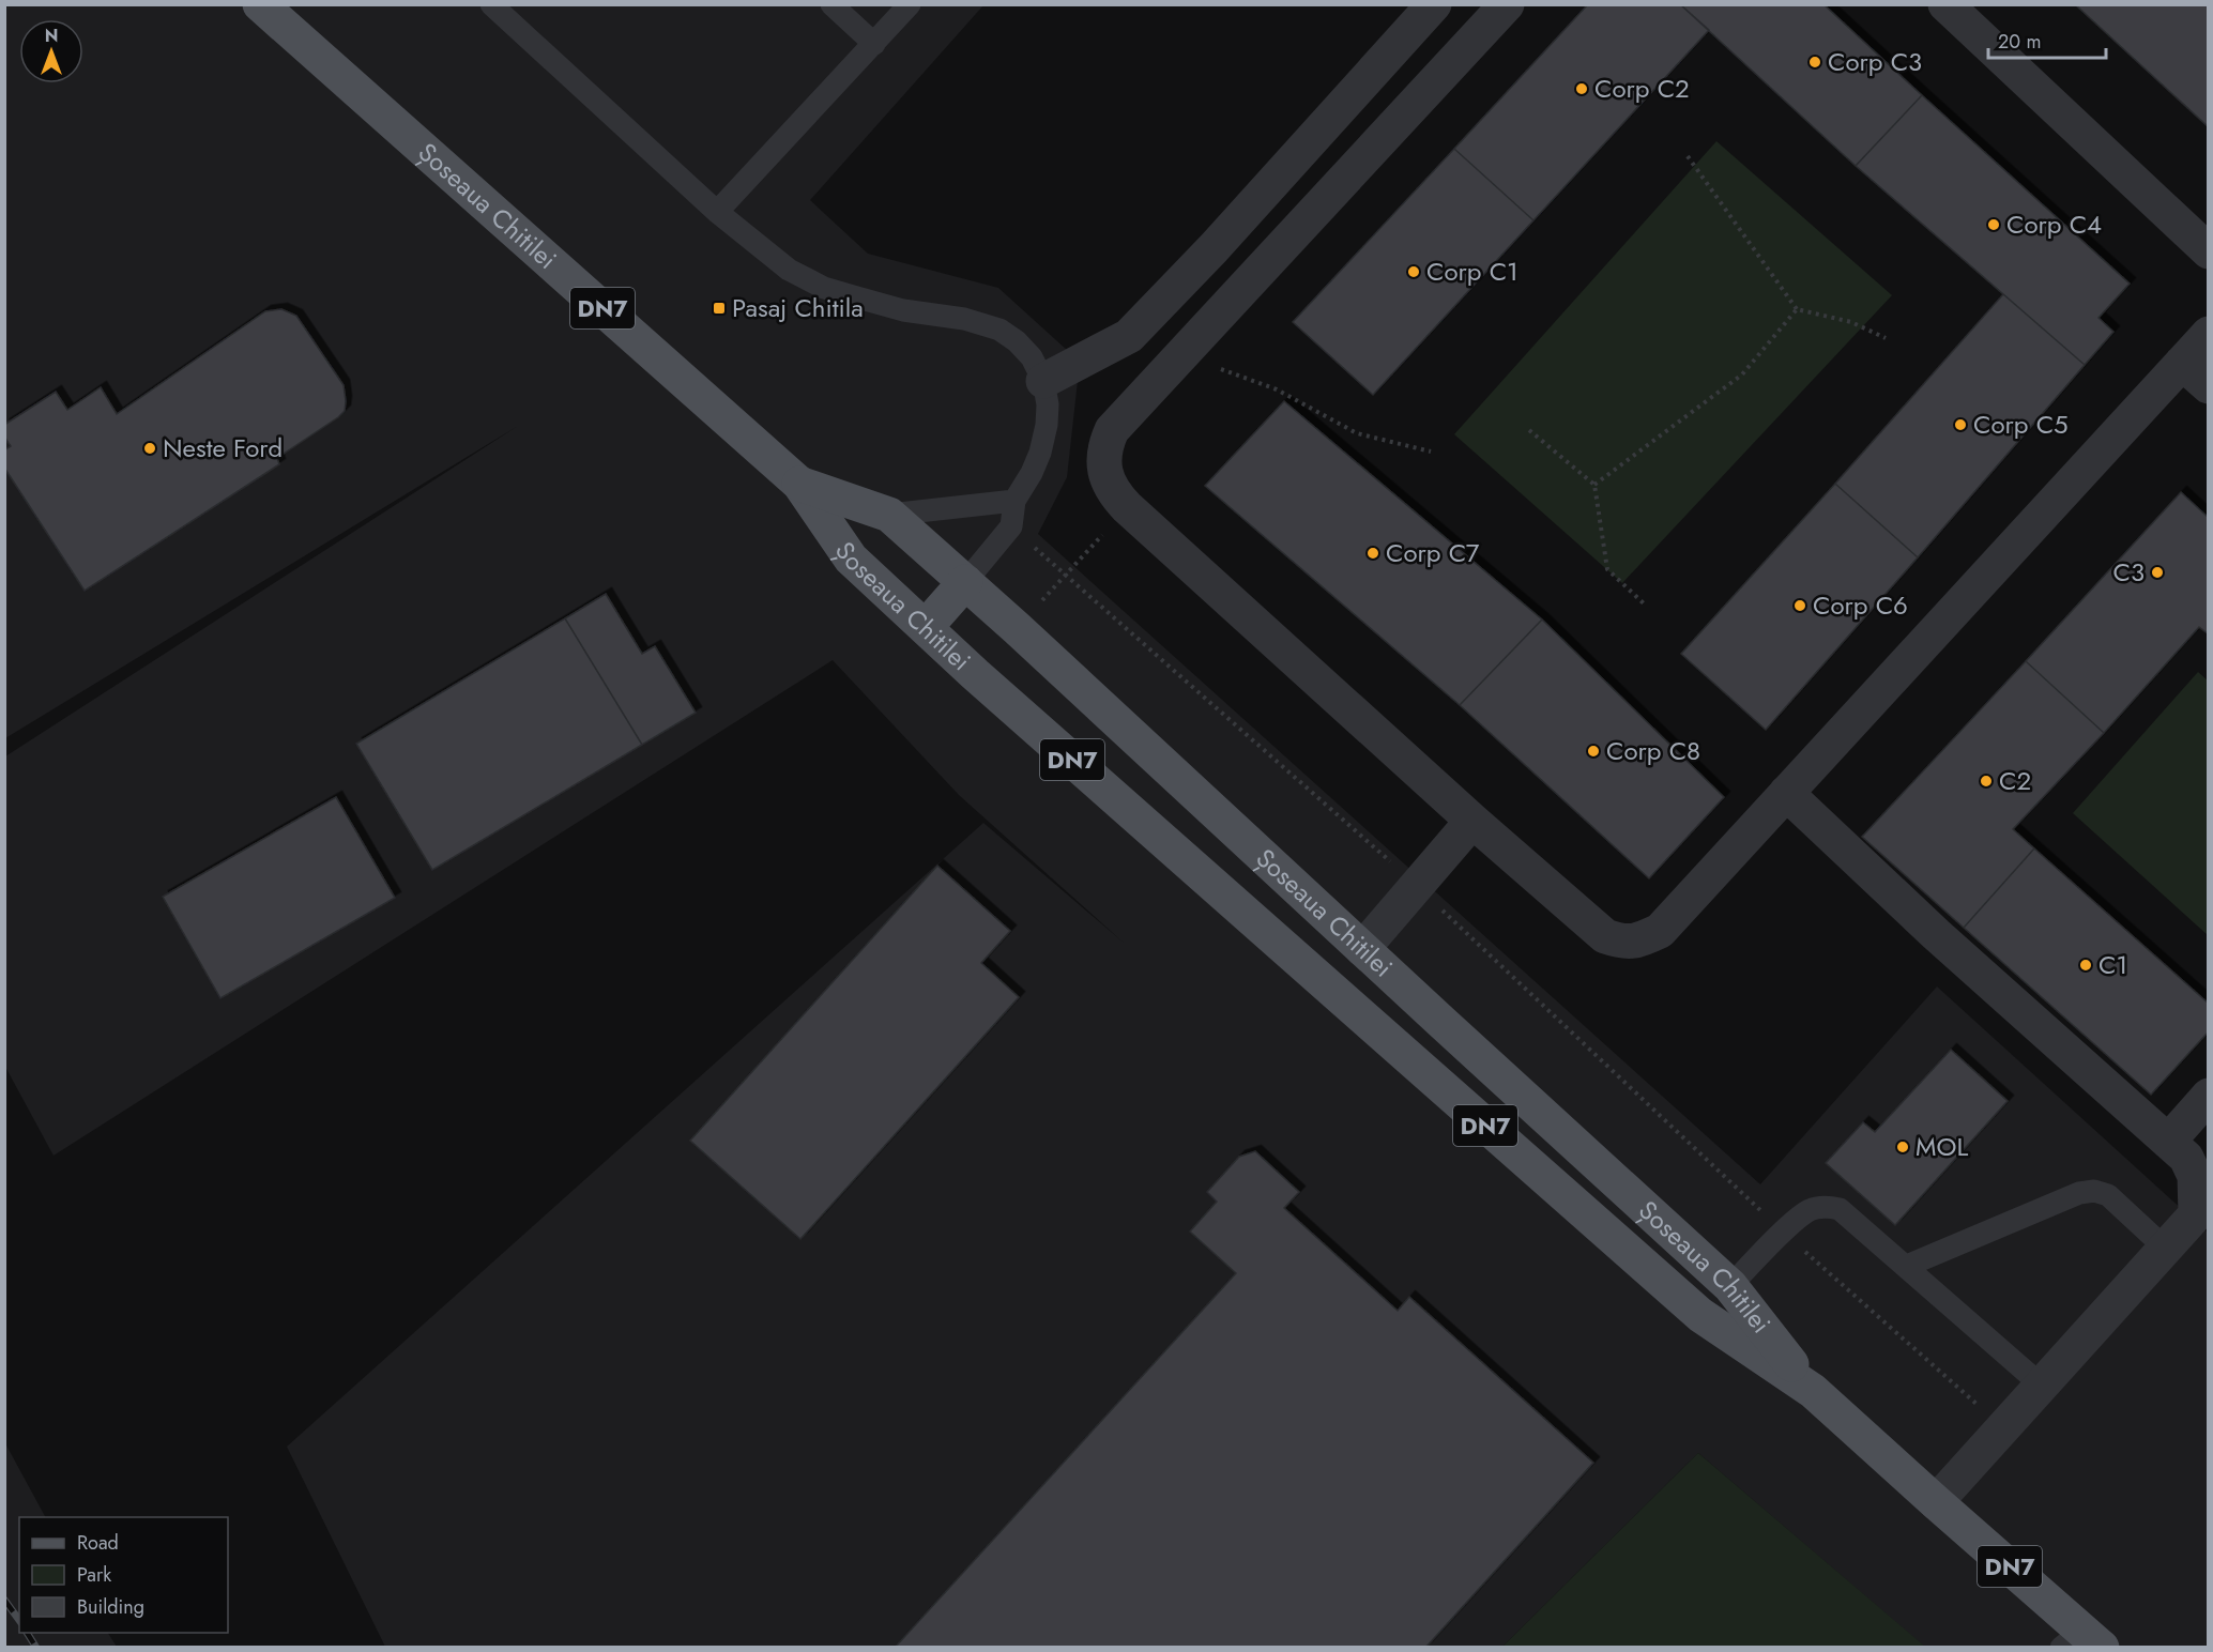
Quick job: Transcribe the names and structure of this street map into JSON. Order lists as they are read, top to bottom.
{
  "streets": {
    "main road": ["Șoseaua Chitilei", "DN7"]
  },
  "places": {
    "other": [
      "Corp C3",
      "Corp C2",
      "Corp C4",
      "Corp C1",
      "Corp C5",
      "Neste Ford",
      "Corp C7",
      "C3",
      "Corp C6",
      "Corp C8",
      "C2",
      "C1",
      "MOL"
    ],
    "transit": ["Pasaj Chitila"]
  },
  "legend": ["Road", "Park", "Building"],
  "scale_bar": "20 m",
  "north": "top"
}
